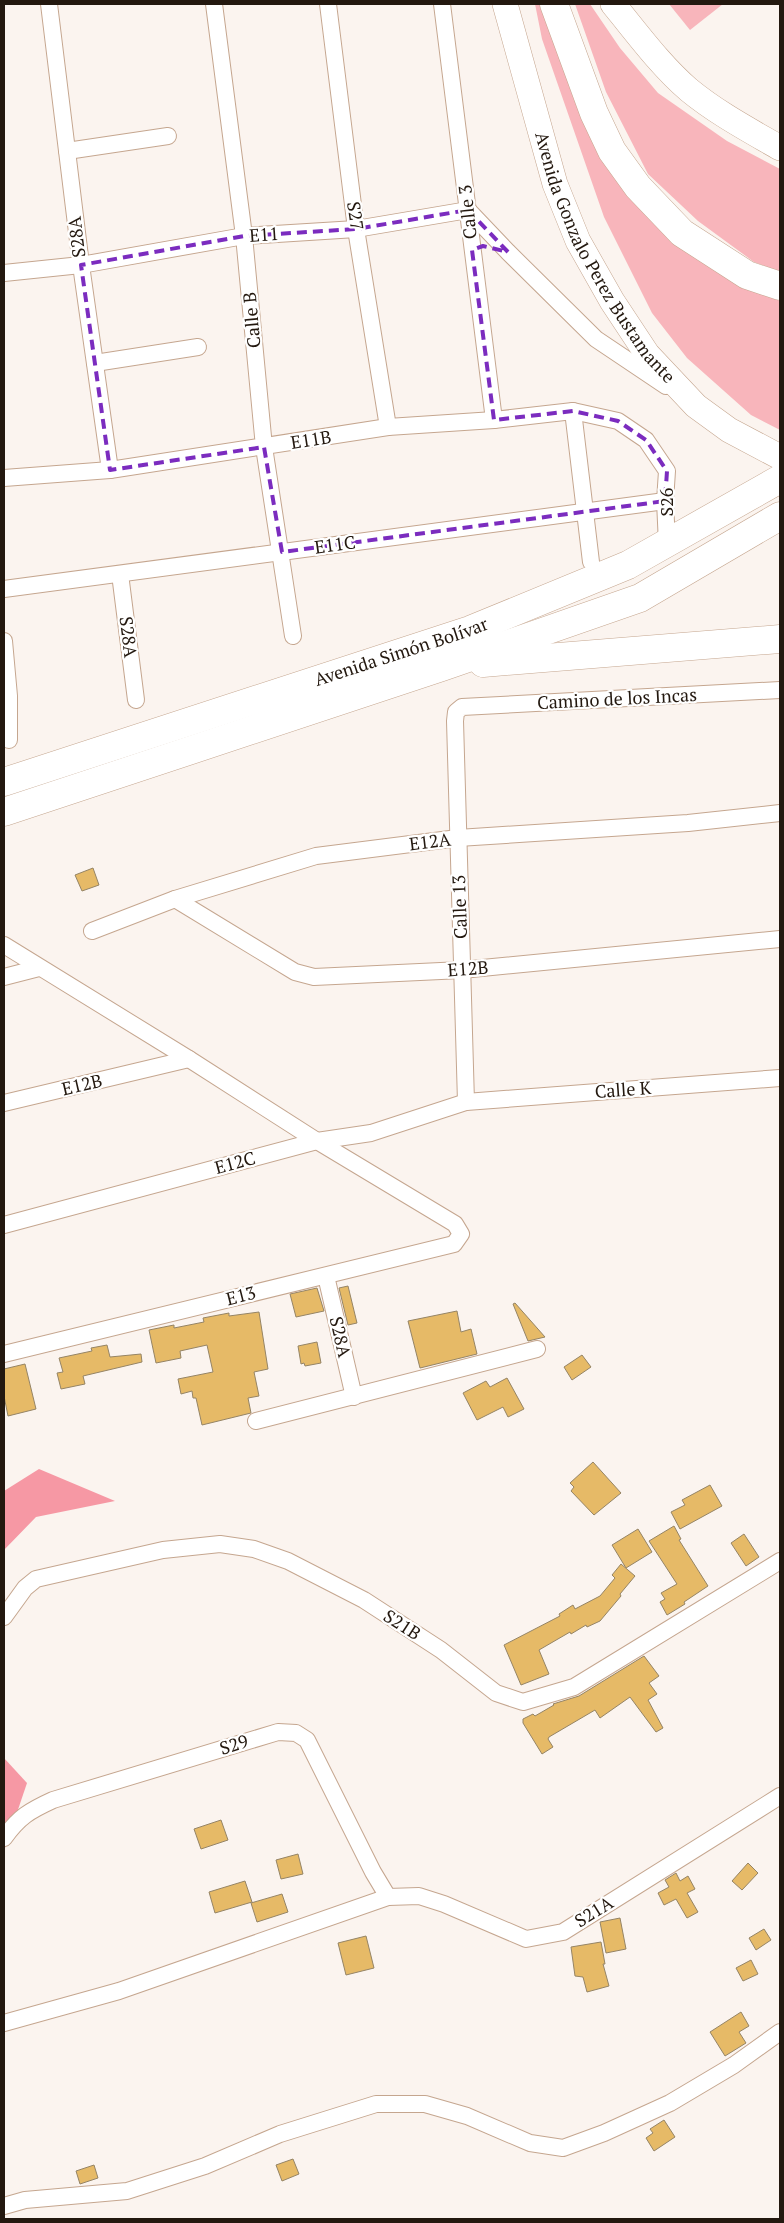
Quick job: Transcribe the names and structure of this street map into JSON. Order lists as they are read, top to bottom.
{
  "streets": {
    "highway": ["Avenida Simón Bolívar"],
    "main road": ["Avenida Gonzalo Perez Bustamante"],
    "street": [
      "Calle 3",
      "S27",
      "E11",
      "S28A",
      "Calle B",
      "E11B",
      "S26",
      "E11C",
      "Camino de los Incas",
      "E12A",
      "Calle 13",
      "E12B",
      "Calle K",
      "E12C",
      "E13",
      "S21B",
      "S29",
      "S21A"
    ]
  },
  "crossings": [
    ["Calle 3", "E11"],
    ["Calle 3", "E11B"],
    ["S27", "E11"],
    ["S27", "E11B"],
    ["E11", "S28A"],
    ["E11", "Calle B"],
    ["S28A", "E11B"],
    ["S28A", "E11C"],
    ["S28A", "E13"],
    ["Calle B", "E11B"],
    ["Calle B", "E11C"],
    ["E11B", "S26"],
    ["S26", "E11C"],
    ["S26", "Avenida Simón Bolívar"],
    ["Camino de los Incas", "Calle 13"],
    ["E12A", "Calle 13"],
    ["E12A", "E12B"],
    ["Calle 13", "E12B"],
    ["Calle 13", "Calle K"],
    ["Calle 13", "E12C"],
    ["Calle K", "E12C"],
    ["E12C", "E13"],
    ["S29", "S21A"]
  ]
}
